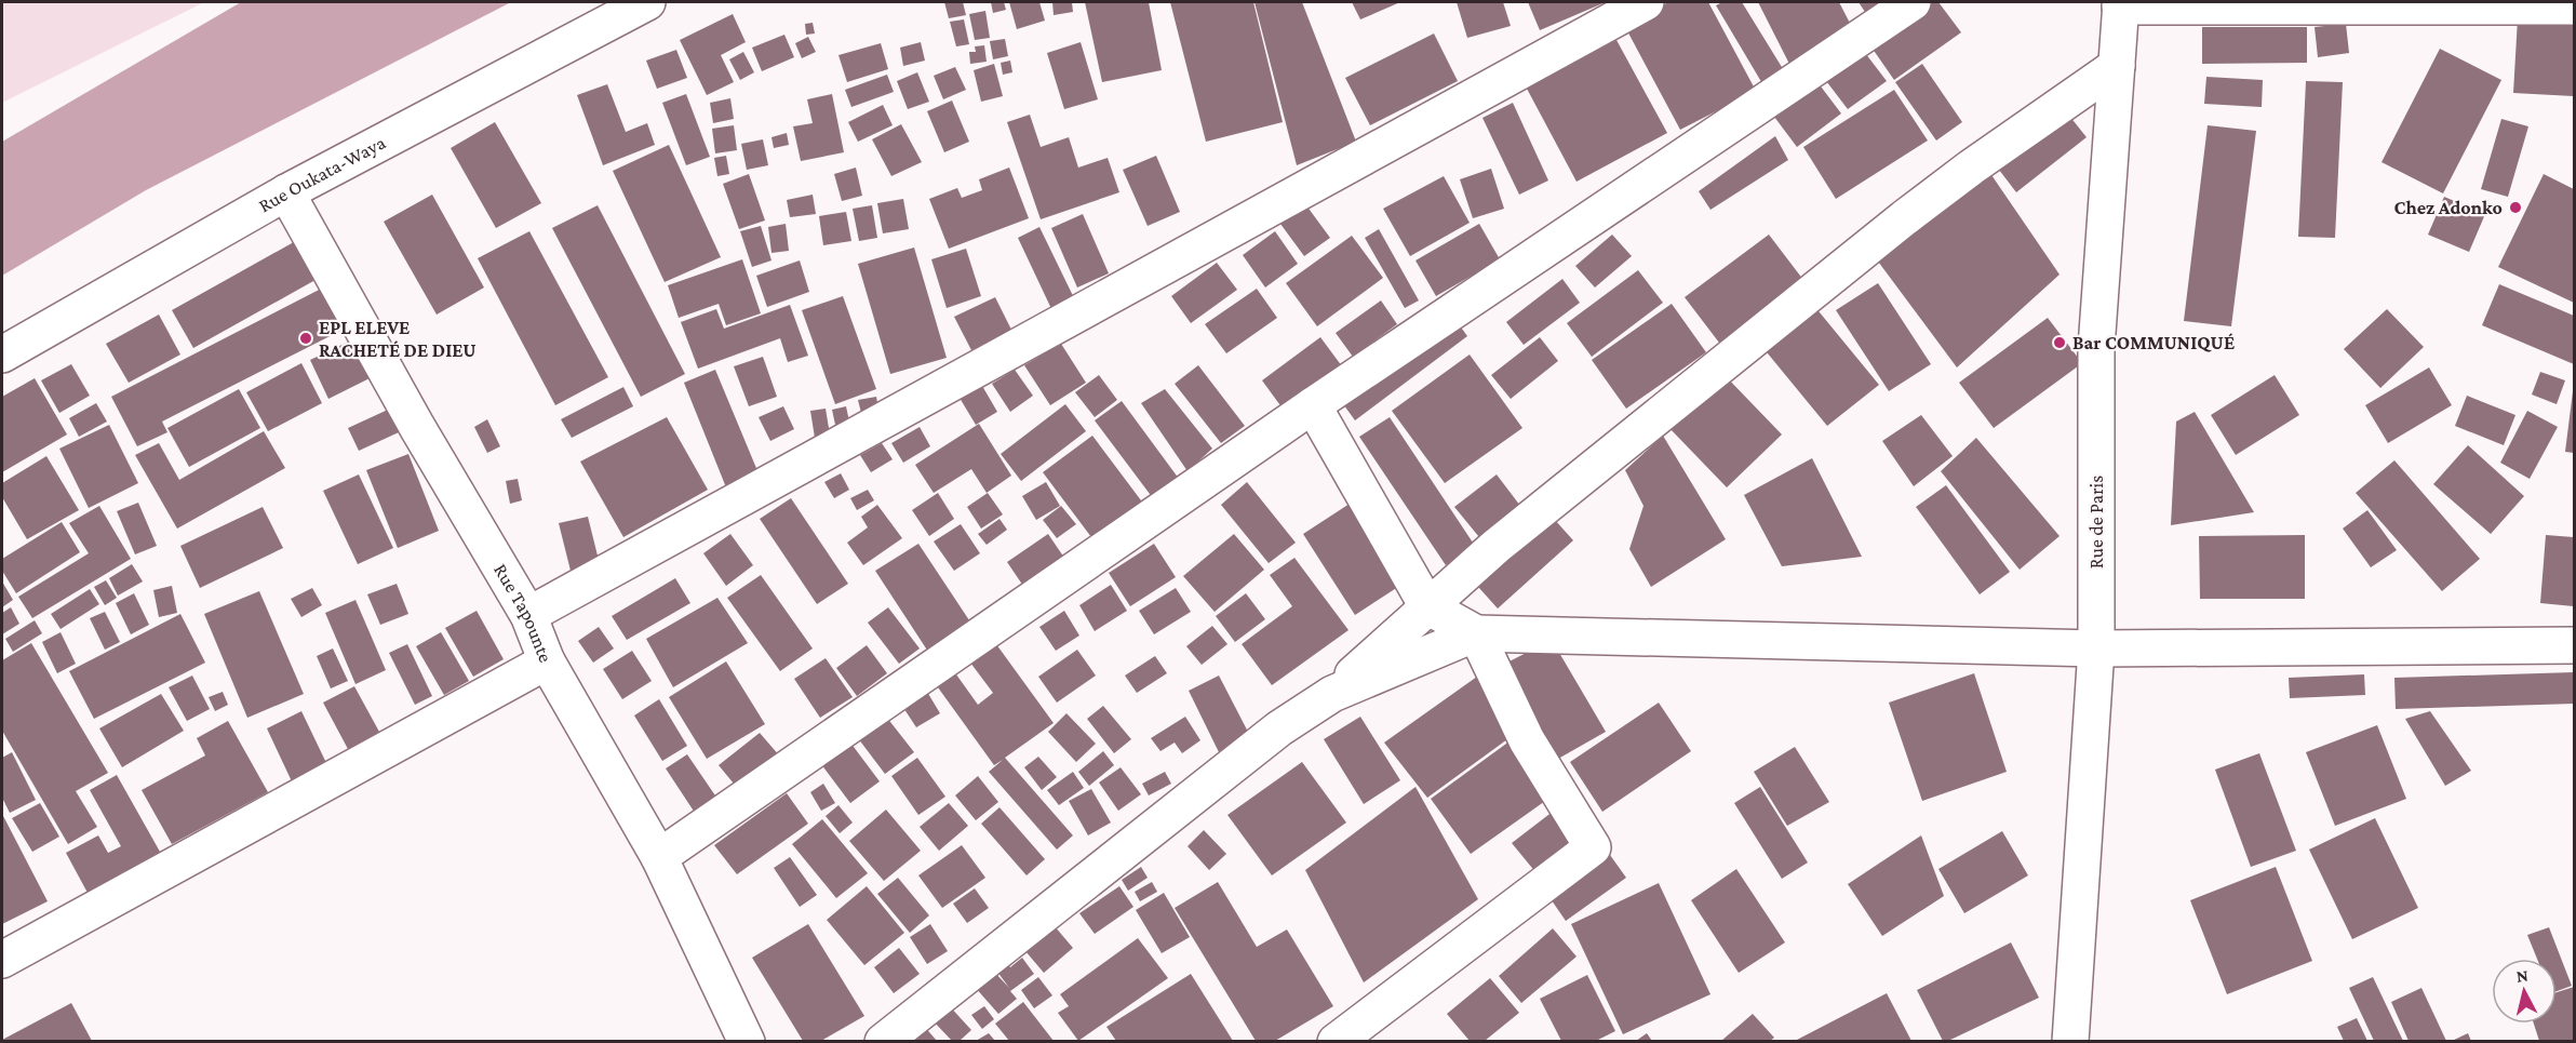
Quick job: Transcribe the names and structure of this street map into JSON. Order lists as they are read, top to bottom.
{
  "streets": {
    "street": ["Rue Oukata-Waya", "Rue de Paris", "Rue Tapounte"]
  },
  "crossings": [
    ["Rue Oukata-Waya", "Rue Tapounte"]
  ],
  "places": ["Chez Adonko", "EPL ELEVE RACHETÉ DE DIEU", "Bar COMMUNIQUÉ"],
  "north": "top"
}
